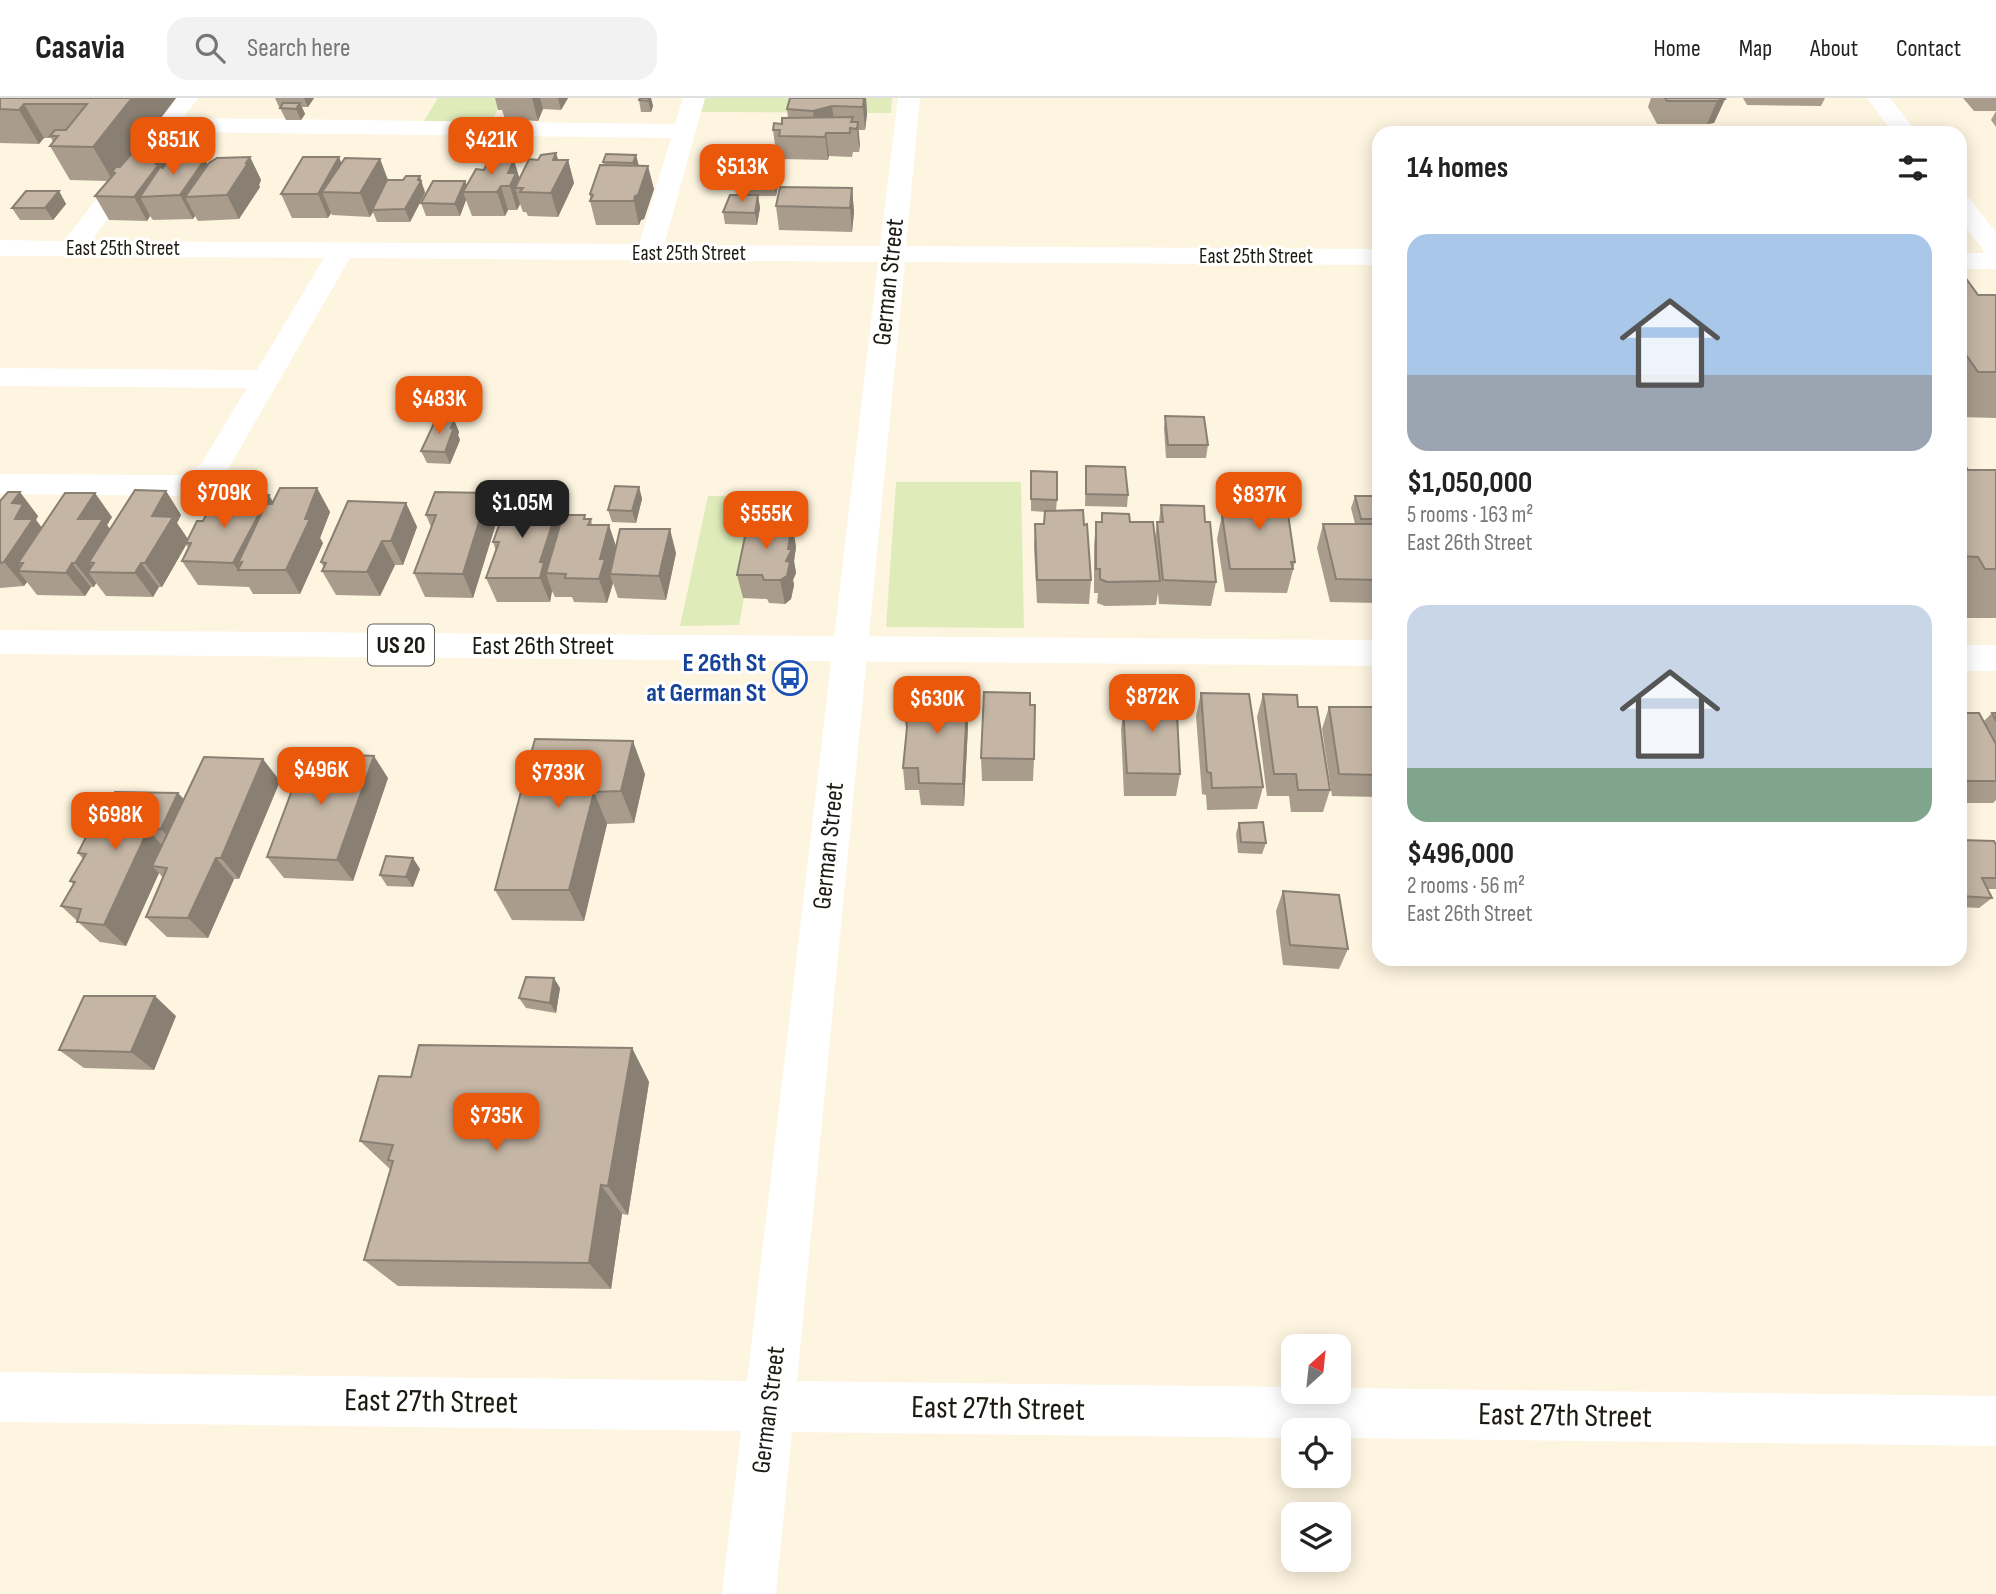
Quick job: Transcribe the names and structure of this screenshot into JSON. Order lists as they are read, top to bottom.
{
  "streets": {
    "street": [
      "East 25th Street",
      "German Street",
      "US 20",
      "East 26th Street",
      "East 27th Street"
    ]
  },
  "crossings": [
    ["East 25th Street", "German Street"],
    ["German Street", "East 26th Street"],
    ["German Street", "East 27th Street"]
  ],
  "places": {
    "bus stop": ["E 26th St at German St"]
  },
  "north": "top right",
  "page": {
    "header": "Casavia",
    "search": "Search here",
    "nav": [
      "Home",
      "Map",
      "About",
      "Contact"
    ],
    "price": [
      "$851K",
      "$421K",
      "$513K",
      "$483K",
      "$709K",
      "$837K",
      "$1.05M",
      "$555K",
      "$872K",
      "$630K",
      "$496K",
      "$733K",
      "$698K",
      "$735K"
    ],
    "heading": "14 homes",
    "list": [
      {
        "name": "$1,050,000",
        "note": "5 rooms · 163 m² · East 26th Street"
      },
      {
        "name": "$496,000",
        "note": "2 rooms · 56 m² · East 26th Street"
      }
    ]
  }
}
